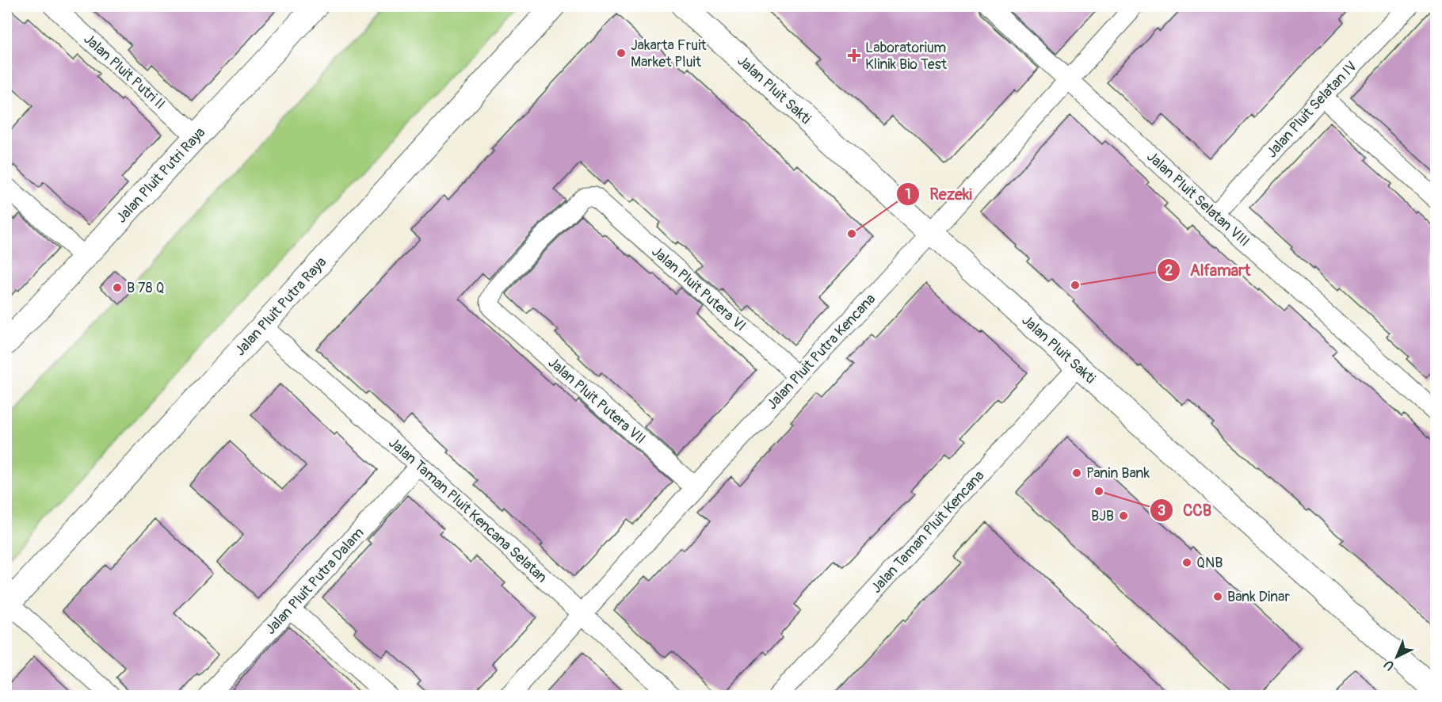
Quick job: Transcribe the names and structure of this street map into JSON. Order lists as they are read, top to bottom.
{
  "streets": {
    "street": [
      "Jalan Pluit Putri II",
      "Jalan Pluit Sakti",
      "Jalan Pluit Selatan IV",
      "Jalan Pluit Putri Raya",
      "Jalan Pluit Selatan VIII",
      "Jalan Pluit Putera VI",
      "Jalan Pluit Putra Raya",
      "Jalan Pluit Putra Kencana",
      "Jalan Pluit Putera VII",
      "Jalan Taman Pluit Kencana Selatan",
      "Jalan Taman Pluit Kencana",
      "Jalan Pluit Putra Dalam"
    ]
  },
  "crossings": [
    ["Jalan Pluit Putri II", "Jalan Pluit Putri Raya"],
    ["Jalan Pluit Sakti", "Jalan Pluit Putra Kencana"],
    ["Jalan Pluit Sakti", "Jalan Taman Pluit Kencana"],
    ["Jalan Pluit Selatan IV", "Jalan Pluit Selatan VIII"],
    ["Jalan Pluit Selatan VIII", "Jalan Pluit Putra Kencana"],
    ["Jalan Pluit Putera VI", "Jalan Pluit Putra Kencana"],
    ["Jalan Pluit Putera VI", "Jalan Pluit Putera VII"],
    ["Jalan Pluit Putra Raya", "Jalan Taman Pluit Kencana Selatan"],
    ["Jalan Pluit Putra Kencana", "Jalan Pluit Putera VII"],
    ["Jalan Pluit Putra Kencana", "Jalan Taman Pluit Kencana Selatan"],
    ["Jalan Taman Pluit Kencana Selatan", "Jalan Pluit Putra Dalam"]
  ],
  "places": {
    "other": [
      "Jakarta Fruit Market Pluit",
      "Rezeki",
      "Alfamart",
      "B 78 Q",
      "Panin Bank",
      "CCB",
      "BJB",
      "QNB",
      "Bank Dinar"
    ],
    "health": ["Laboratorium Klinik Bio Test"]
  },
  "north": "bottom left"
}
